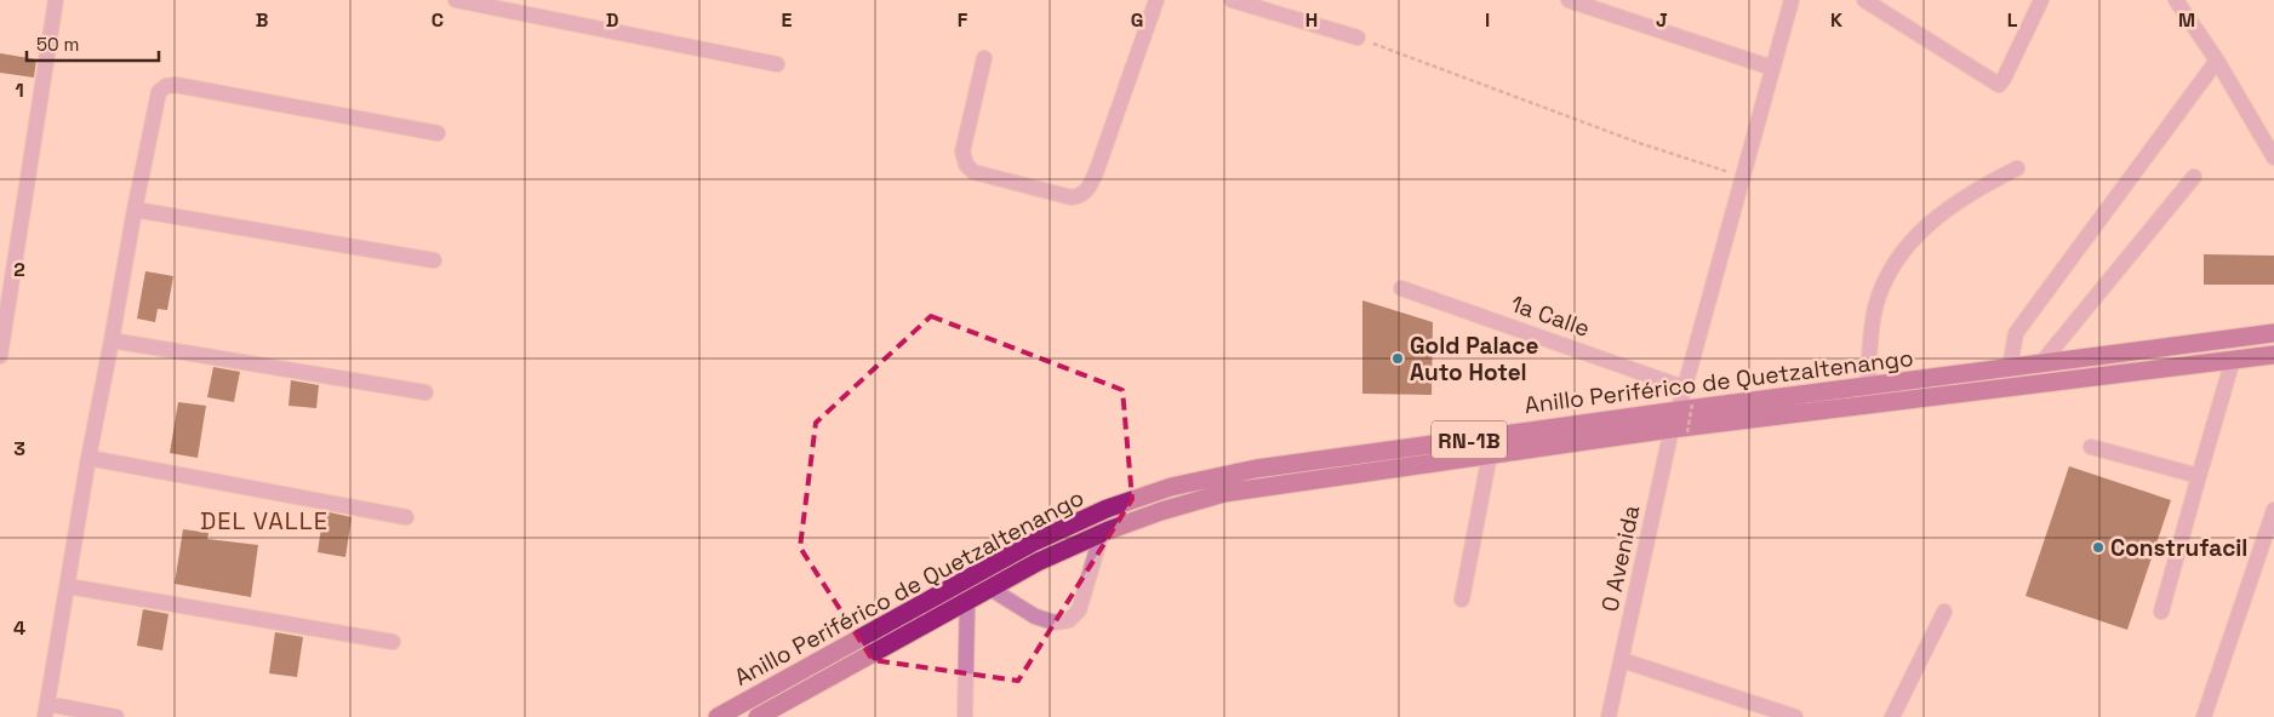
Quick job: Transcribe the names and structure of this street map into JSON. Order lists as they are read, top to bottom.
{
  "streets": {
    "highway": ["Anillo Periférico de Quetzaltenango", "RN-1B"],
    "street": ["1a Calle", "0 Avenida"]
  },
  "crossings": [
    ["1a Calle", "0 Avenida"],
    ["Anillo Periférico de Quetzaltenango", "0 Avenida"]
  ],
  "districts": ["DEL VALLE"],
  "places": ["Gold Palace Auto Hotel", "Construfacil"],
  "scale_bar": "50 m",
  "grid": {
    "columns": [
      "B",
      "C",
      "D",
      "E",
      "F",
      "G",
      "H",
      "I",
      "J",
      "K",
      "L",
      "M"
    ],
    "rows": [
      "1",
      "2",
      "3",
      "4"
    ]
  }
}
